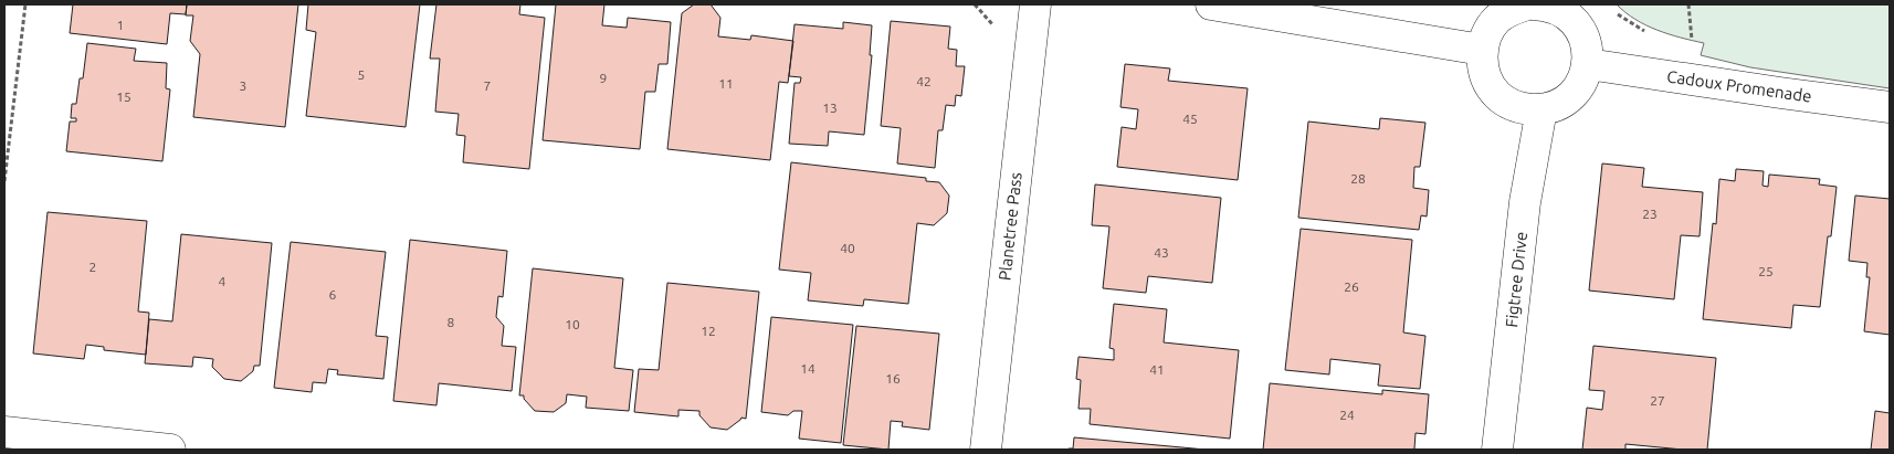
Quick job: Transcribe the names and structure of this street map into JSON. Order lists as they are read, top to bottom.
{
  "streets": {
    "street": ["Cadoux Promenade", "Planetree Pass", "Figtree Drive"]
  },
  "house_numbers": [
    "1",
    "5",
    "9",
    "42",
    "11",
    "3",
    "7",
    "15",
    "13",
    "45",
    "28",
    "23",
    "40",
    "43",
    "2",
    "25",
    "4",
    "26",
    "6",
    "8",
    "10",
    "12",
    "14",
    "41",
    "16",
    "27",
    "24"
  ]
}
